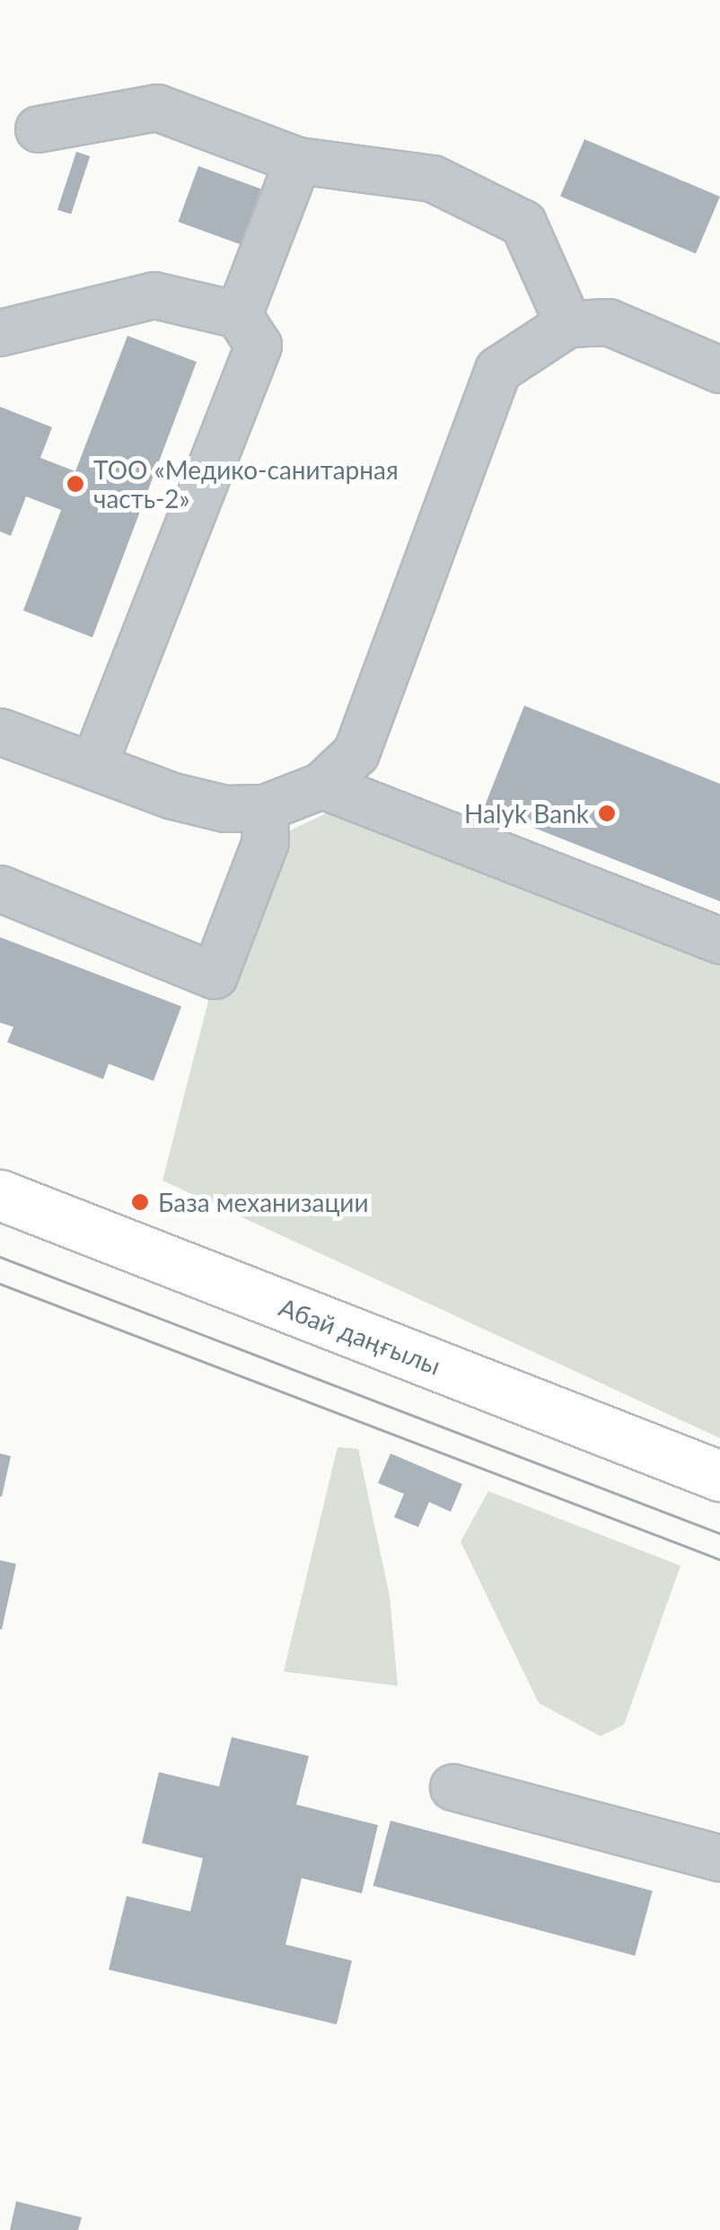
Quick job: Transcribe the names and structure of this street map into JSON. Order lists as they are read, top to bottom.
{
  "streets": {
    "main road": ["Абай даңғылы"]
  },
  "places": ["ТОО «Медико-санитарная часть-2»", "Halyk Bank", "База механизации"]
}
